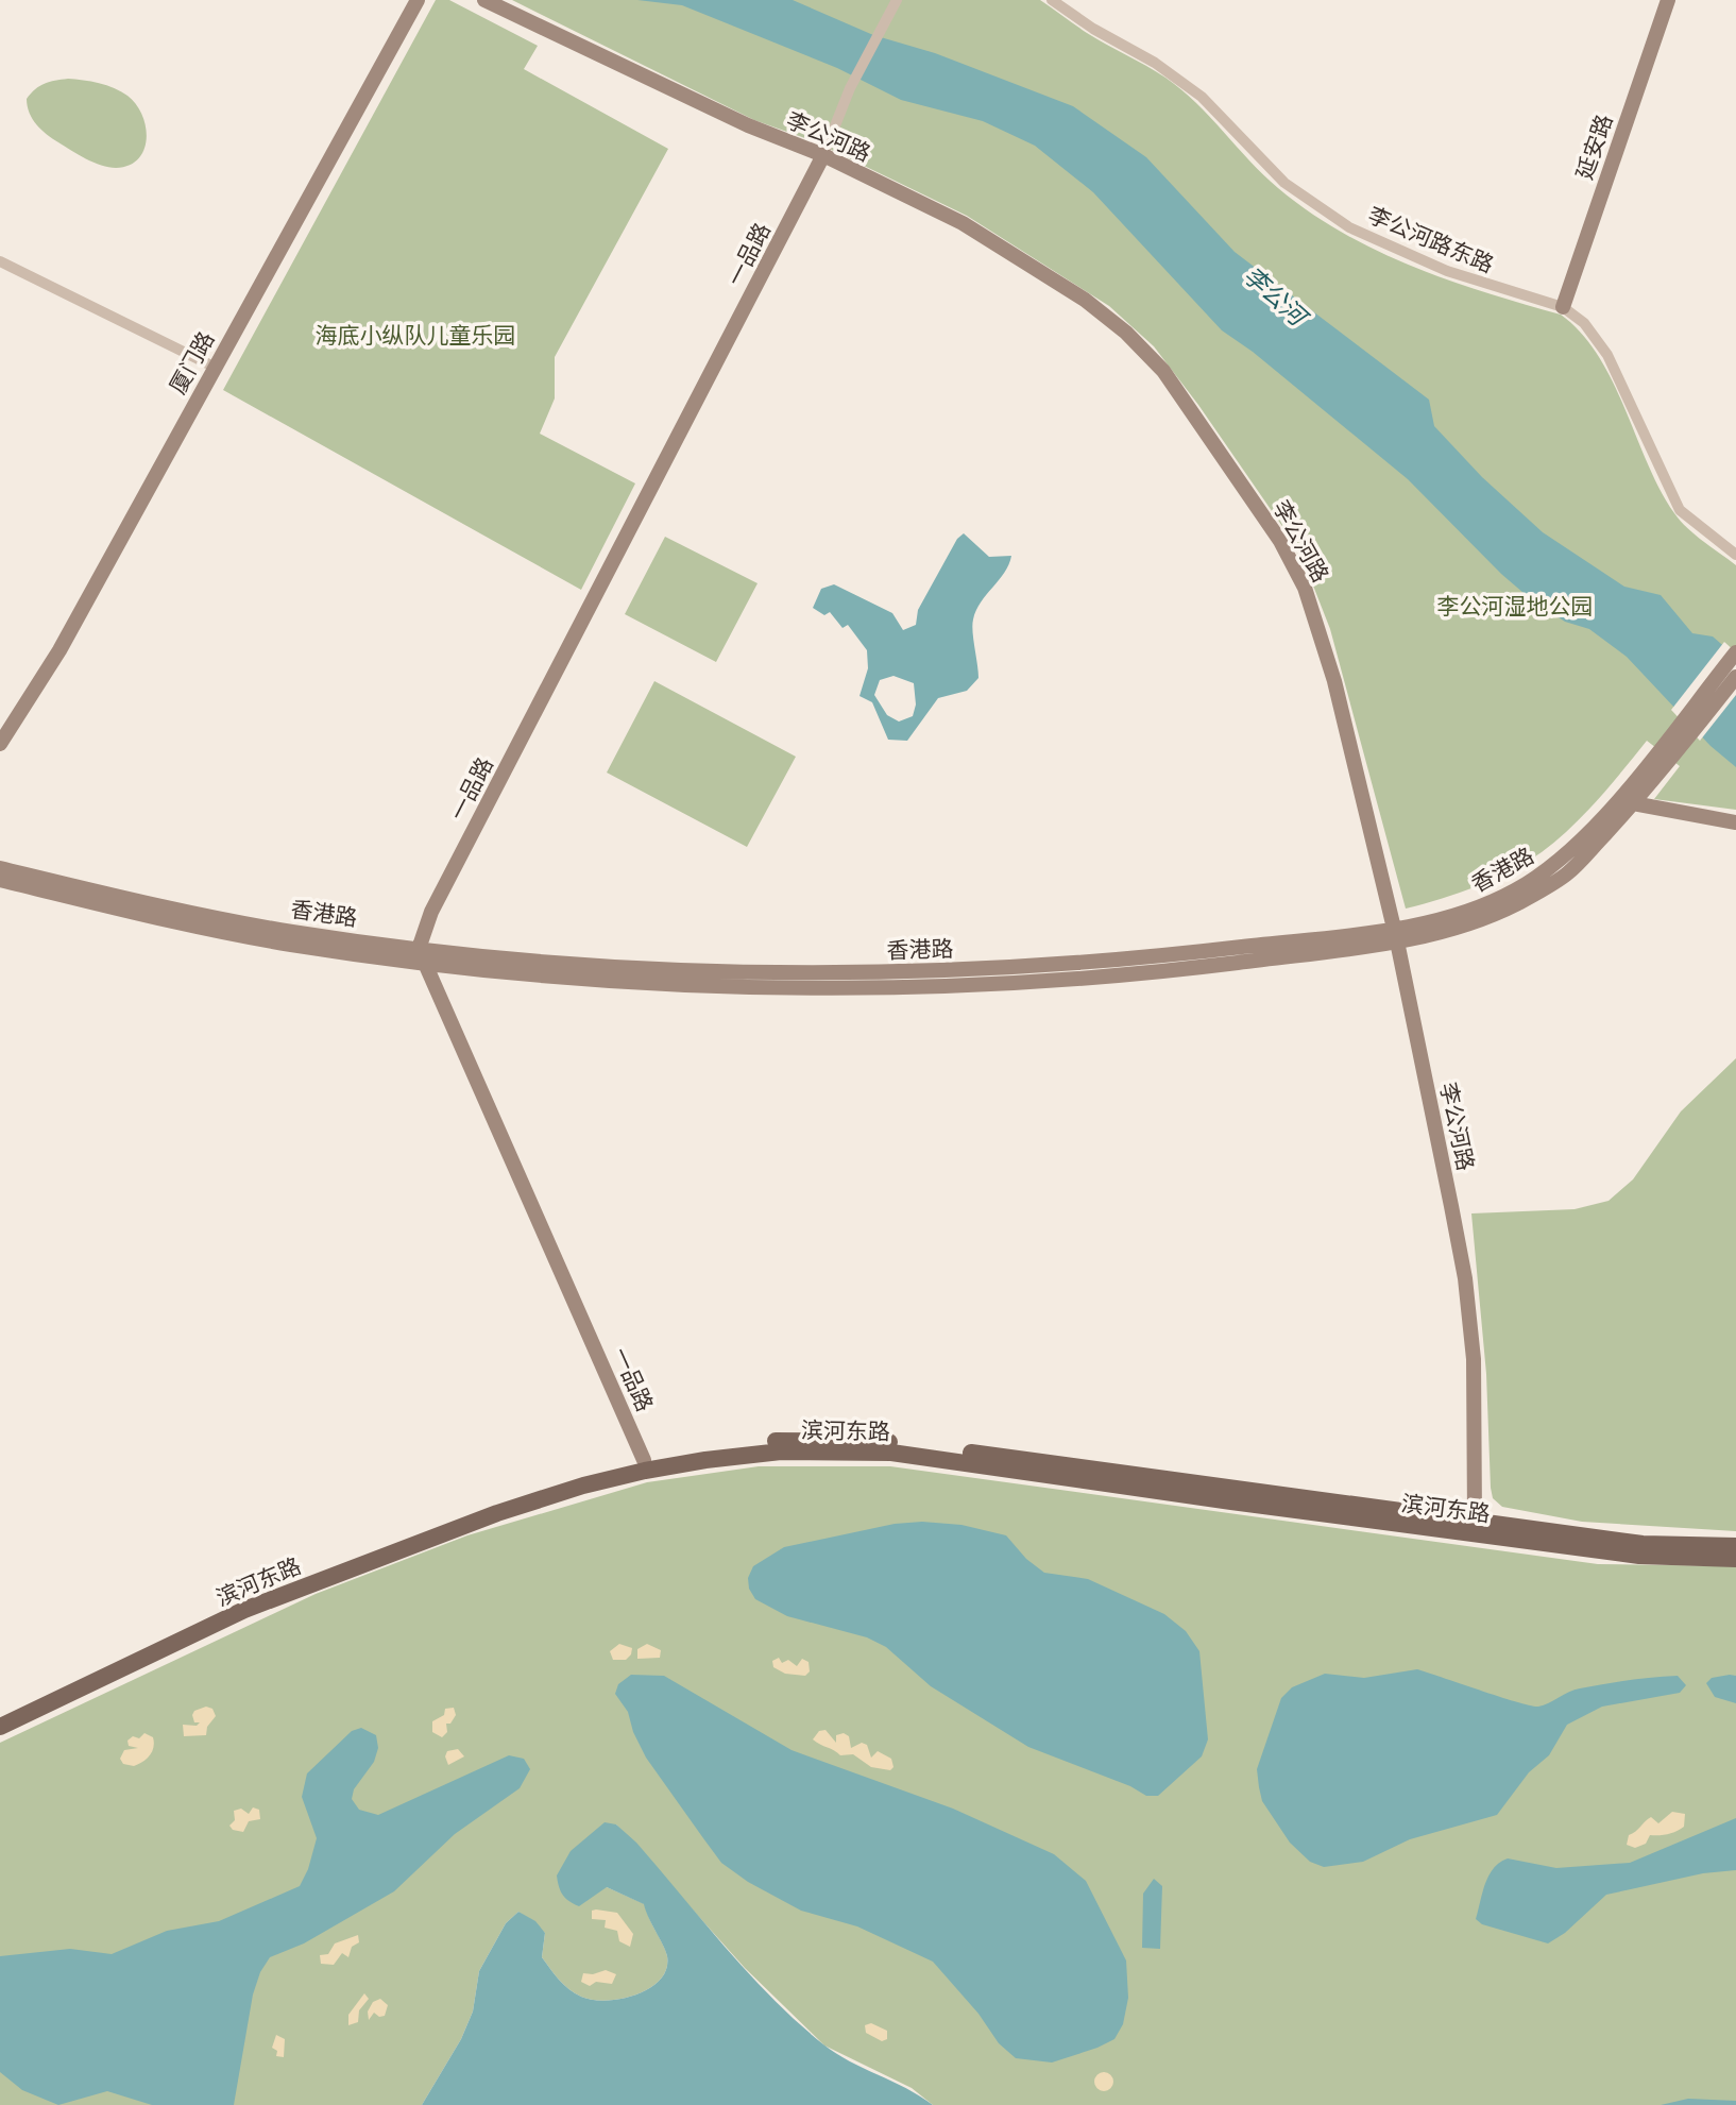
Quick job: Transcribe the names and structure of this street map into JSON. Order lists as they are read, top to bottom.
{
  "streets": {
    "main road": ["滨河东路"],
    "street": [
      "李公河路",
      "延安路",
      "李公河路东路",
      "一品路",
      "厦门路",
      "香港路"
    ]
  },
  "crossings": [
    ["李公河路", "一品路"],
    ["李公河路", "香港路"],
    ["李公河路", "滨河东路"],
    ["延安路", "李公河路东路"],
    ["一品路", "香港路"],
    ["一品路", "滨河东路"]
  ],
  "water": ["李公河"],
  "parks": ["海底小纵队儿童乐园", "李公河湿地公园"]
}
